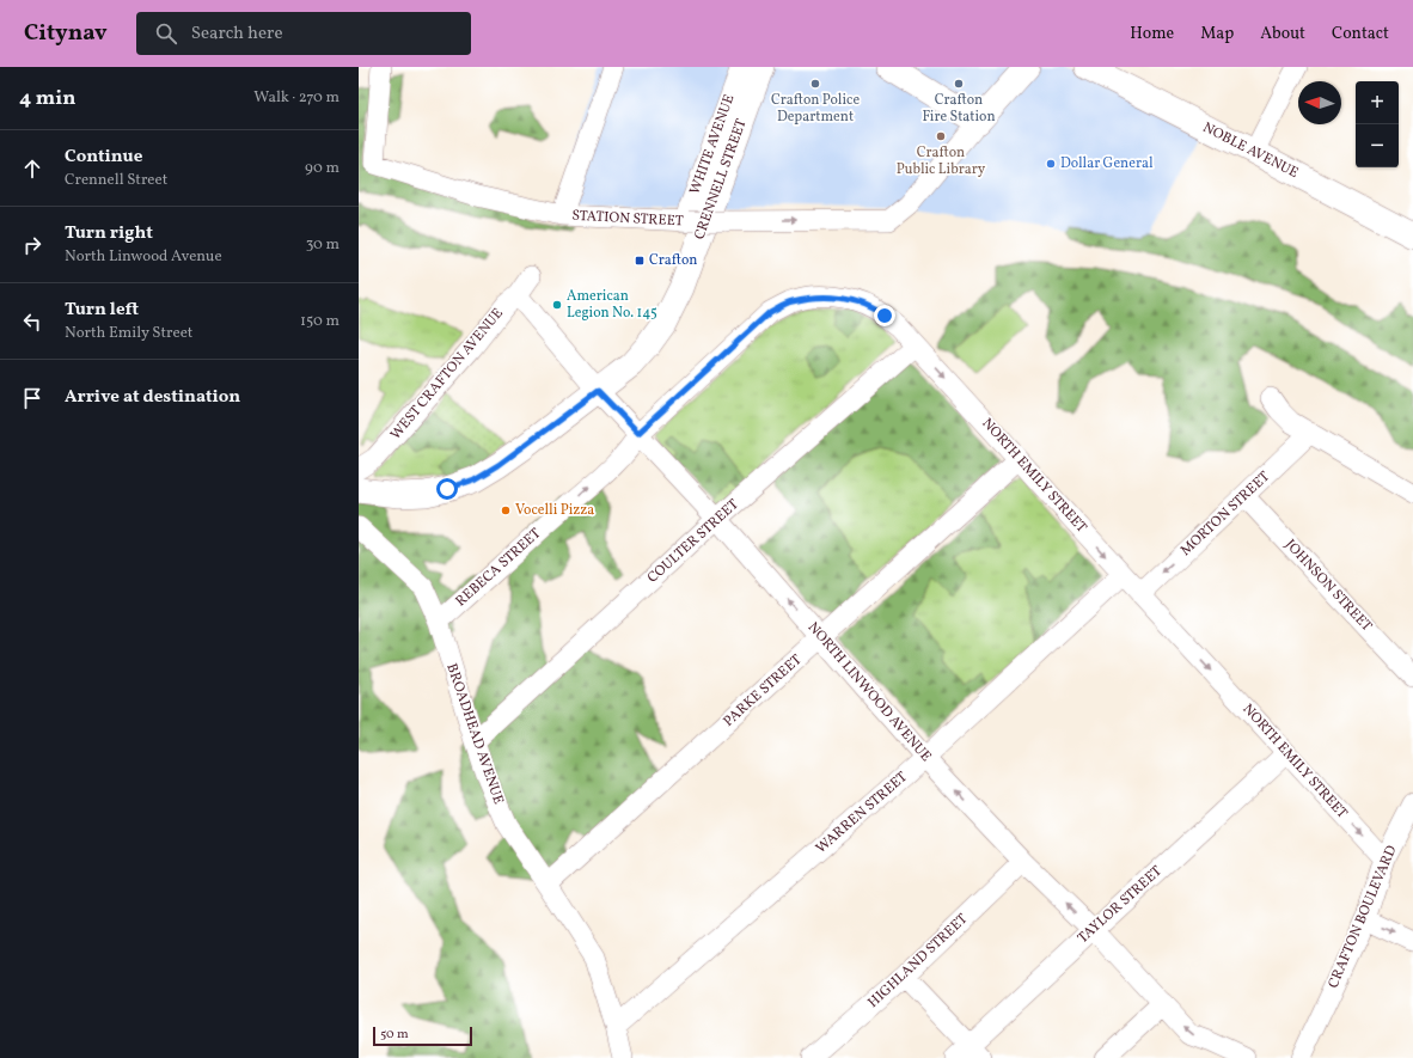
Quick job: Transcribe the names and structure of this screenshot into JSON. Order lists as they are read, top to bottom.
{
  "streets": {
    "main road": ["NOBLE AVENUE", "CRENNELL STREET"],
    "street": [
      "WHITE AVENUE",
      "STATION STREET",
      "WEST CRAFTON AVENUE",
      "NORTH EMILY STREET",
      "MORTON STREET",
      "COULTER STREET",
      "REBECA STREET",
      "JOHNSON STREET",
      "PARKE STREET",
      "NORTH LINWOOD AVENUE",
      "BROADHEAD AVENUE",
      "WARREN STREET",
      "TAYLOR STREET",
      "CRAFTON BOULEVARD",
      "HIGHLAND STREET"
    ]
  },
  "crossings": [
    ["WHITE AVENUE", "STATION STREET"],
    ["CRENNELL STREET", "NORTH LINWOOD AVENUE"],
    ["WEST CRAFTON AVENUE", "NORTH LINWOOD AVENUE"],
    ["NORTH EMILY STREET", "MORTON STREET"],
    ["NORTH EMILY STREET", "COULTER STREET"],
    ["NORTH EMILY STREET", "REBECA STREET"],
    ["NORTH EMILY STREET", "PARKE STREET"],
    ["NORTH EMILY STREET", "NORTH LINWOOD AVENUE"],
    ["NORTH EMILY STREET", "WARREN STREET"],
    ["NORTH EMILY STREET", "TAYLOR STREET"],
    ["NORTH EMILY STREET", "CRAFTON BOULEVARD"],
    ["MORTON STREET", "JOHNSON STREET"],
    ["COULTER STREET", "NORTH LINWOOD AVENUE"],
    ["COULTER STREET", "BROADHEAD AVENUE"],
    ["REBECA STREET", "NORTH LINWOOD AVENUE"],
    ["REBECA STREET", "BROADHEAD AVENUE"],
    ["PARKE STREET", "NORTH LINWOOD AVENUE"],
    ["PARKE STREET", "BROADHEAD AVENUE"],
    ["NORTH LINWOOD AVENUE", "WARREN STREET"],
    ["NORTH LINWOOD AVENUE", "TAYLOR STREET"],
    ["NORTH LINWOOD AVENUE", "HIGHLAND STREET"],
    ["BROADHEAD AVENUE", "WARREN STREET"]
  ],
  "one_way": [
    "STATION STREET",
    "NORTH EMILY STREET",
    "MORTON STREET",
    "REBECA STREET",
    "NORTH LINWOOD AVENUE"
  ],
  "places": {
    "other": [
      "Crafton Police Department",
      "Crafton Fire Station",
      "Crafton Public Library",
      "Dollar General",
      "American Legion No. 145",
      "Vocelli Pizza"
    ],
    "transit": ["Crafton"]
  },
  "scale_bar": "50 m",
  "north": "left",
  "page": {
    "header": "Citynav",
    "search": "Search here",
    "nav": [
      "Home",
      "Map",
      "About",
      "Contact"
    ],
    "heading": ["4 min", "Walk · 270 m"],
    "map_buttons": ["+", "−"],
    "list": [
      ["Continue", "Crennell Street", "90 m"],
      ["Turn right", "North Linwood Avenue", "30 m"],
      ["Turn left", "North Emily Street", "150 m"],
      "Arrive at destination"
    ],
    "scale": "50 m"
  }
}
